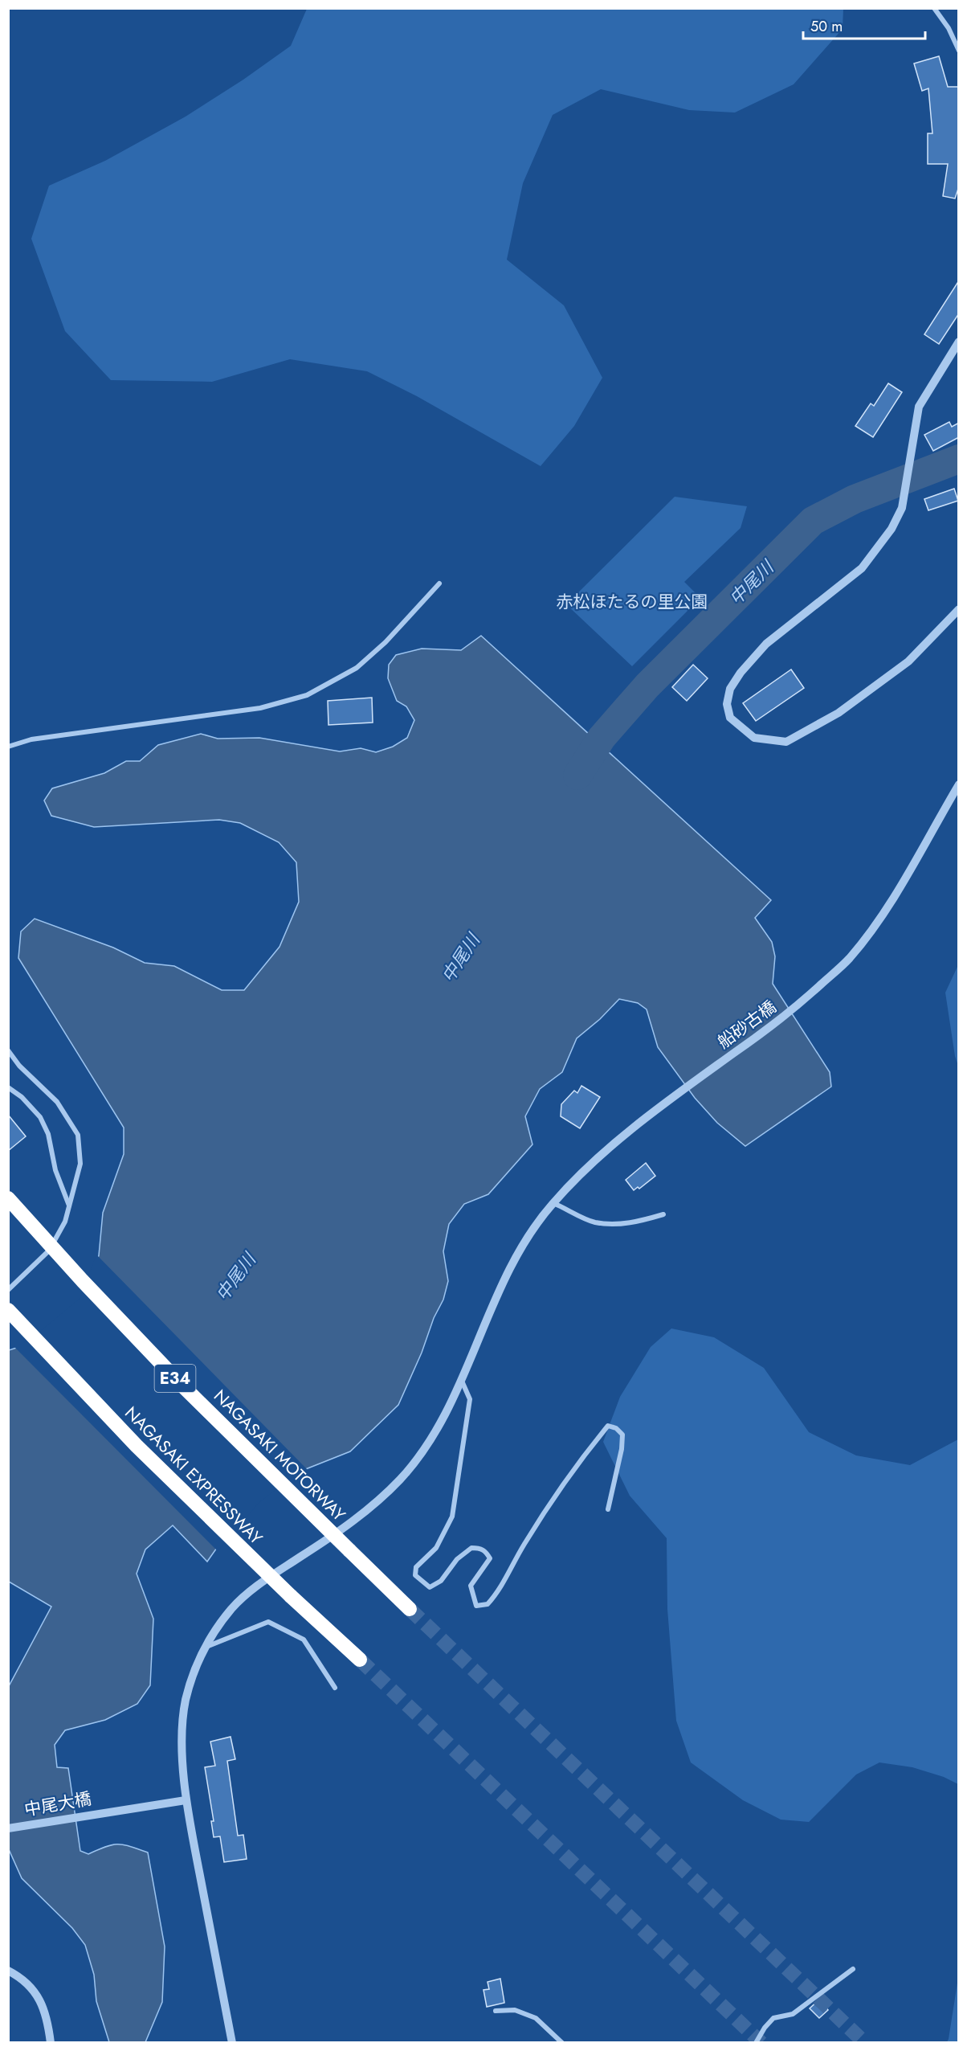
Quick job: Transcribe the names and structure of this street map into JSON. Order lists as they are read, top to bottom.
{
  "streets": {
    "highway": ["E34", "NAGASAKI MOTORWAY", "NAGASAKI EXPRESSWAY"],
    "street": ["船砂古橋", "中尾大橋"]
  },
  "crossings": [
    ["船砂古橋", "中尾大橋"]
  ],
  "water": ["中尾川"],
  "parks": ["赤松ほたるの里公園"],
  "scale_bar": "50 m"
}
